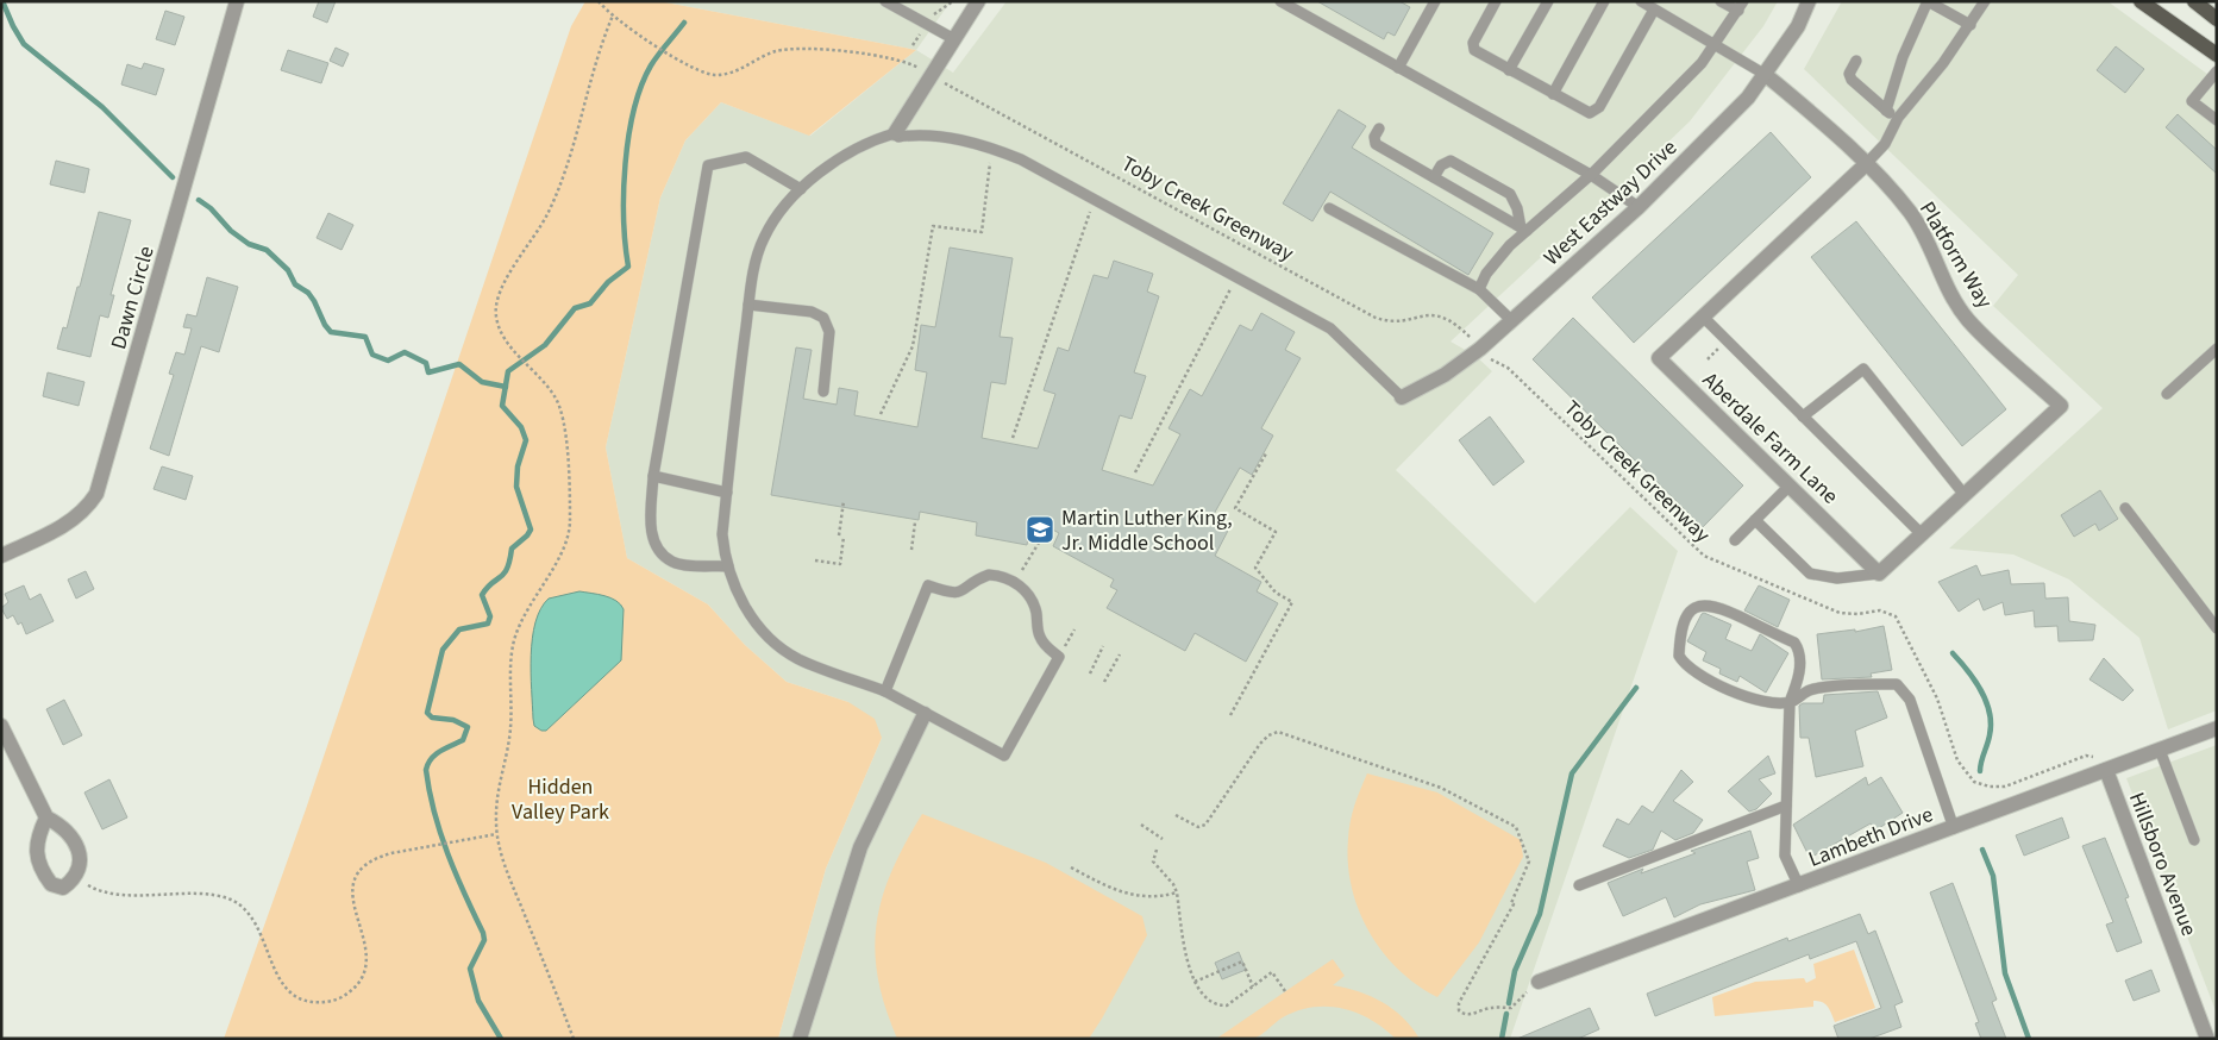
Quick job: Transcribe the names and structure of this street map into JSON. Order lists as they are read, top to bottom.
{
  "streets": {
    "street": [
      "West Eastway Drive",
      "Platform Way",
      "Dawn Circle",
      "Aberdale Farm Lane",
      "Lambeth Drive",
      "Hillsboro Avenue"
    ],
    "path": ["Toby Creek Greenway"]
  },
  "crossings": [
    ["West Eastway Drive", "Platform Way"],
    ["Platform Way", "Aberdale Farm Lane"],
    ["Lambeth Drive", "Hillsboro Avenue"]
  ],
  "parks": ["Hidden Valley Park"],
  "places": {
    "school or university": ["Martin Luther King, Jr. Middle School"]
  }
}
